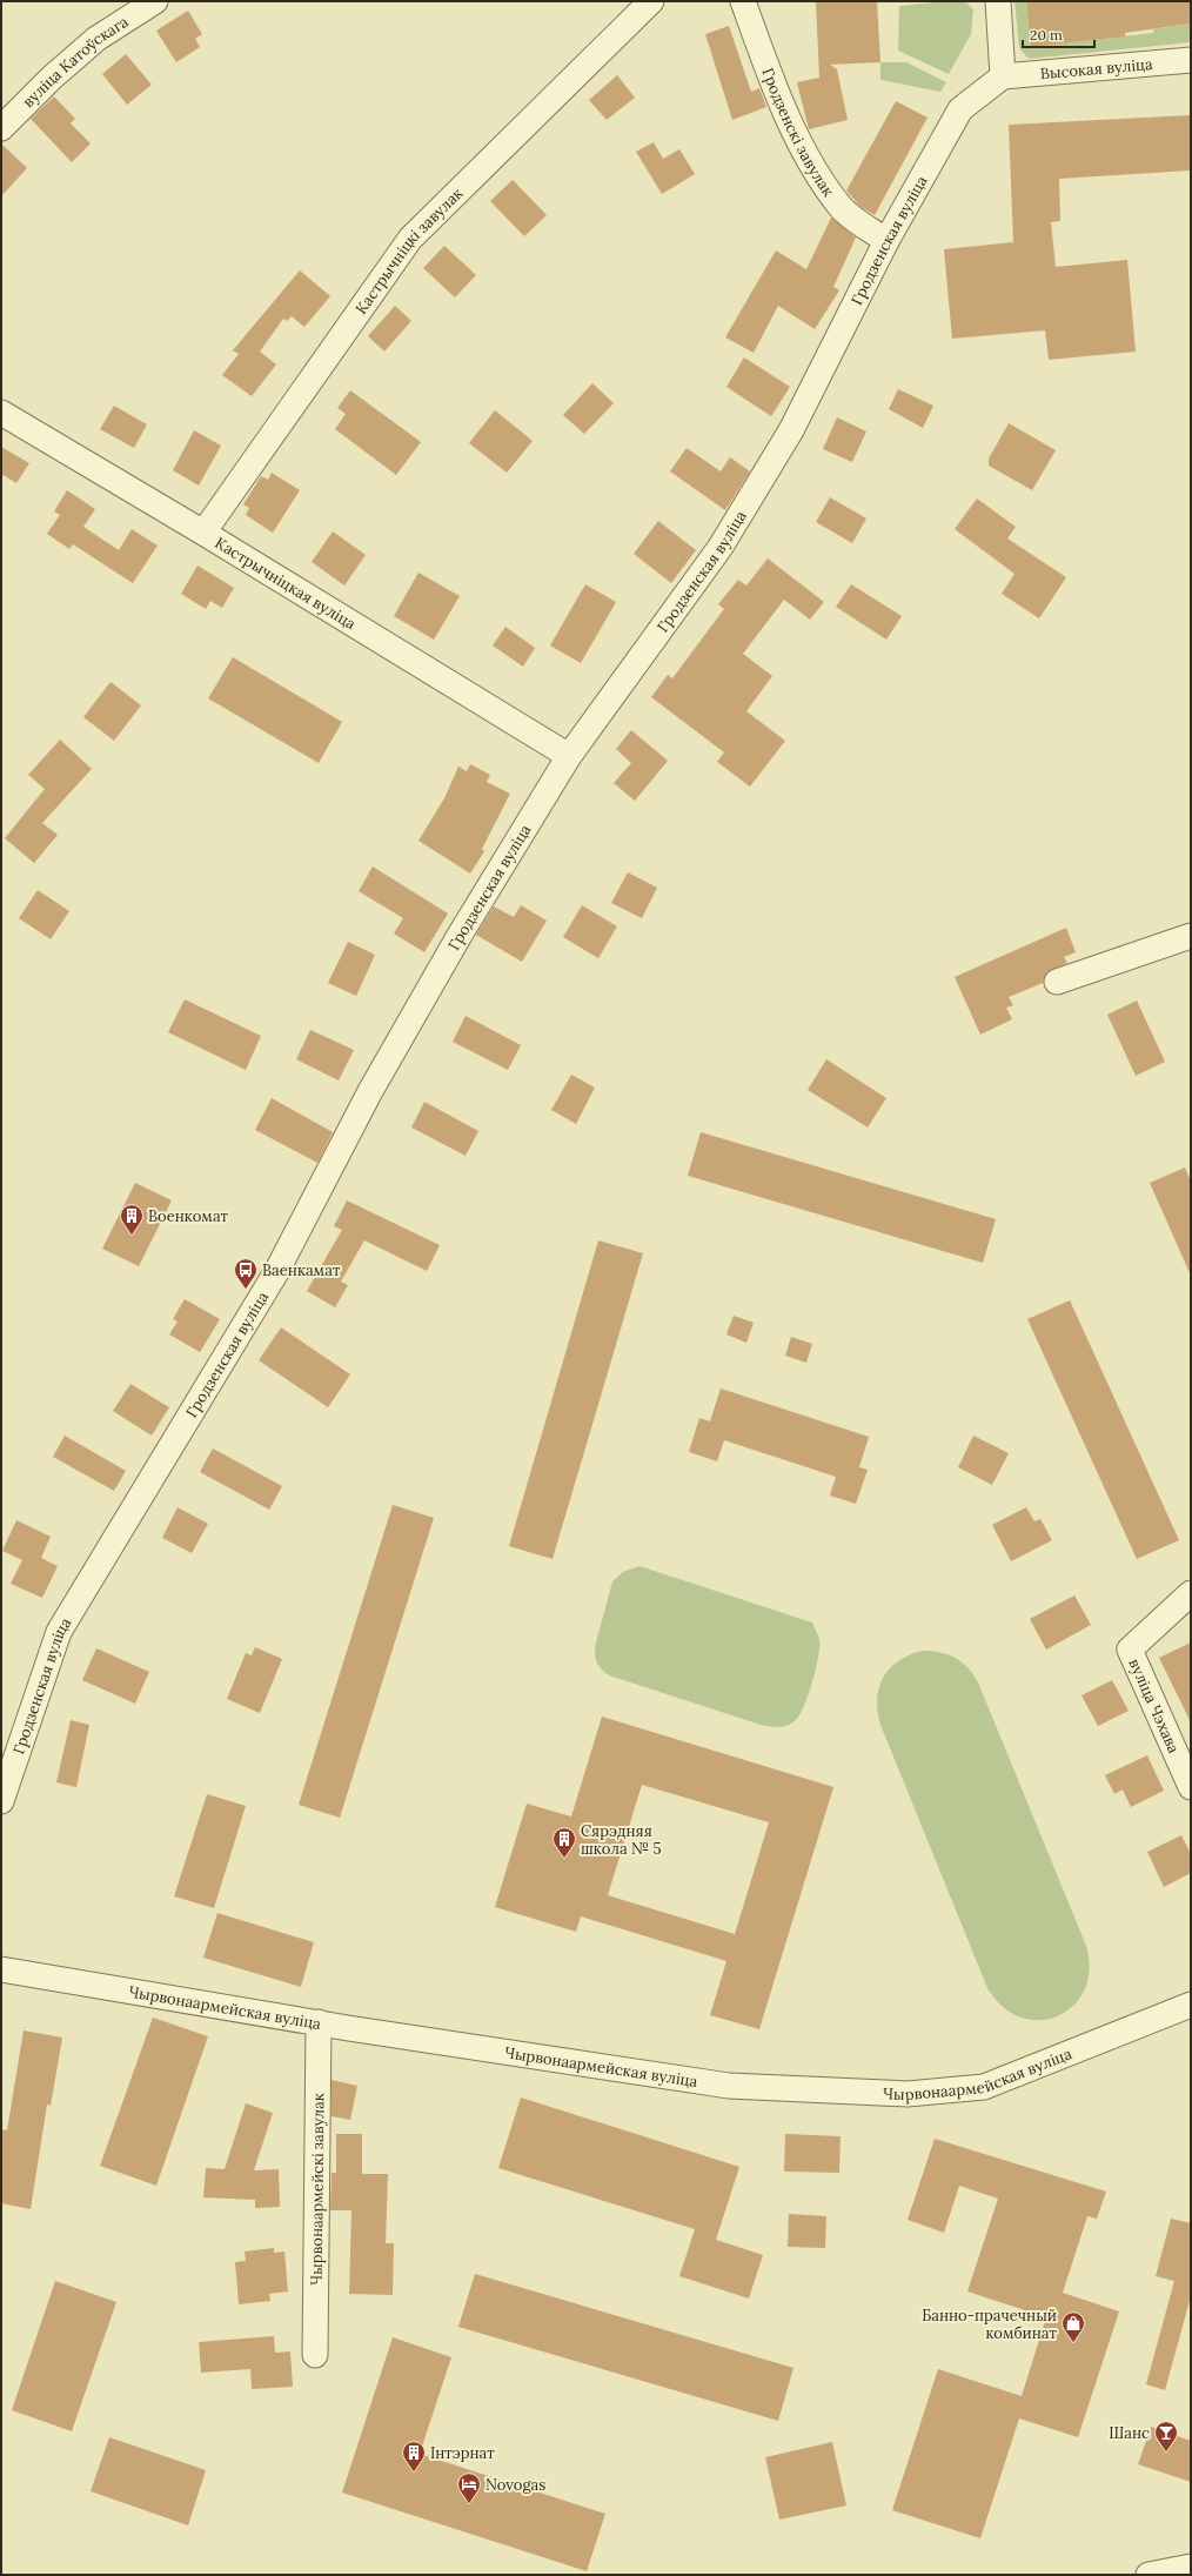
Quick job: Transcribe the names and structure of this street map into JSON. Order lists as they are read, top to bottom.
{
  "streets": {
    "street": [
      "вуліца Катоўскага",
      "Высокая вуліца",
      "Гродзенскі завулак",
      "Гродзенская вуліца",
      "Кастрычніцкі завулак",
      "Кастрычніцкая вуліца",
      "вуліца Чэхава",
      "Чырвонаармейская вуліца",
      "Чырвонаармейскі завулак"
    ]
  },
  "crossings": [
    ["Высокая вуліца", "Гродзенская вуліца"],
    ["Гродзенскі завулак", "Гродзенская вуліца"],
    ["Гродзенская вуліца", "Кастрычніцкая вуліца"],
    ["Кастрычніцкі завулак", "Кастрычніцкая вуліца"],
    ["Чырвонаармейская вуліца", "Чырвонаармейскі завулак"]
  ],
  "places": {
    "building": ["Военкомат", "Сярэдняя школа № 5", "Інтэрнат"],
    "bus stop": ["Ваенкамат"],
    "shop": ["Банно-прачечный комбинат"],
    "bar": ["Шанс"],
    "hotel": ["Novogas"]
  },
  "scale_bar": "20 m"
}
